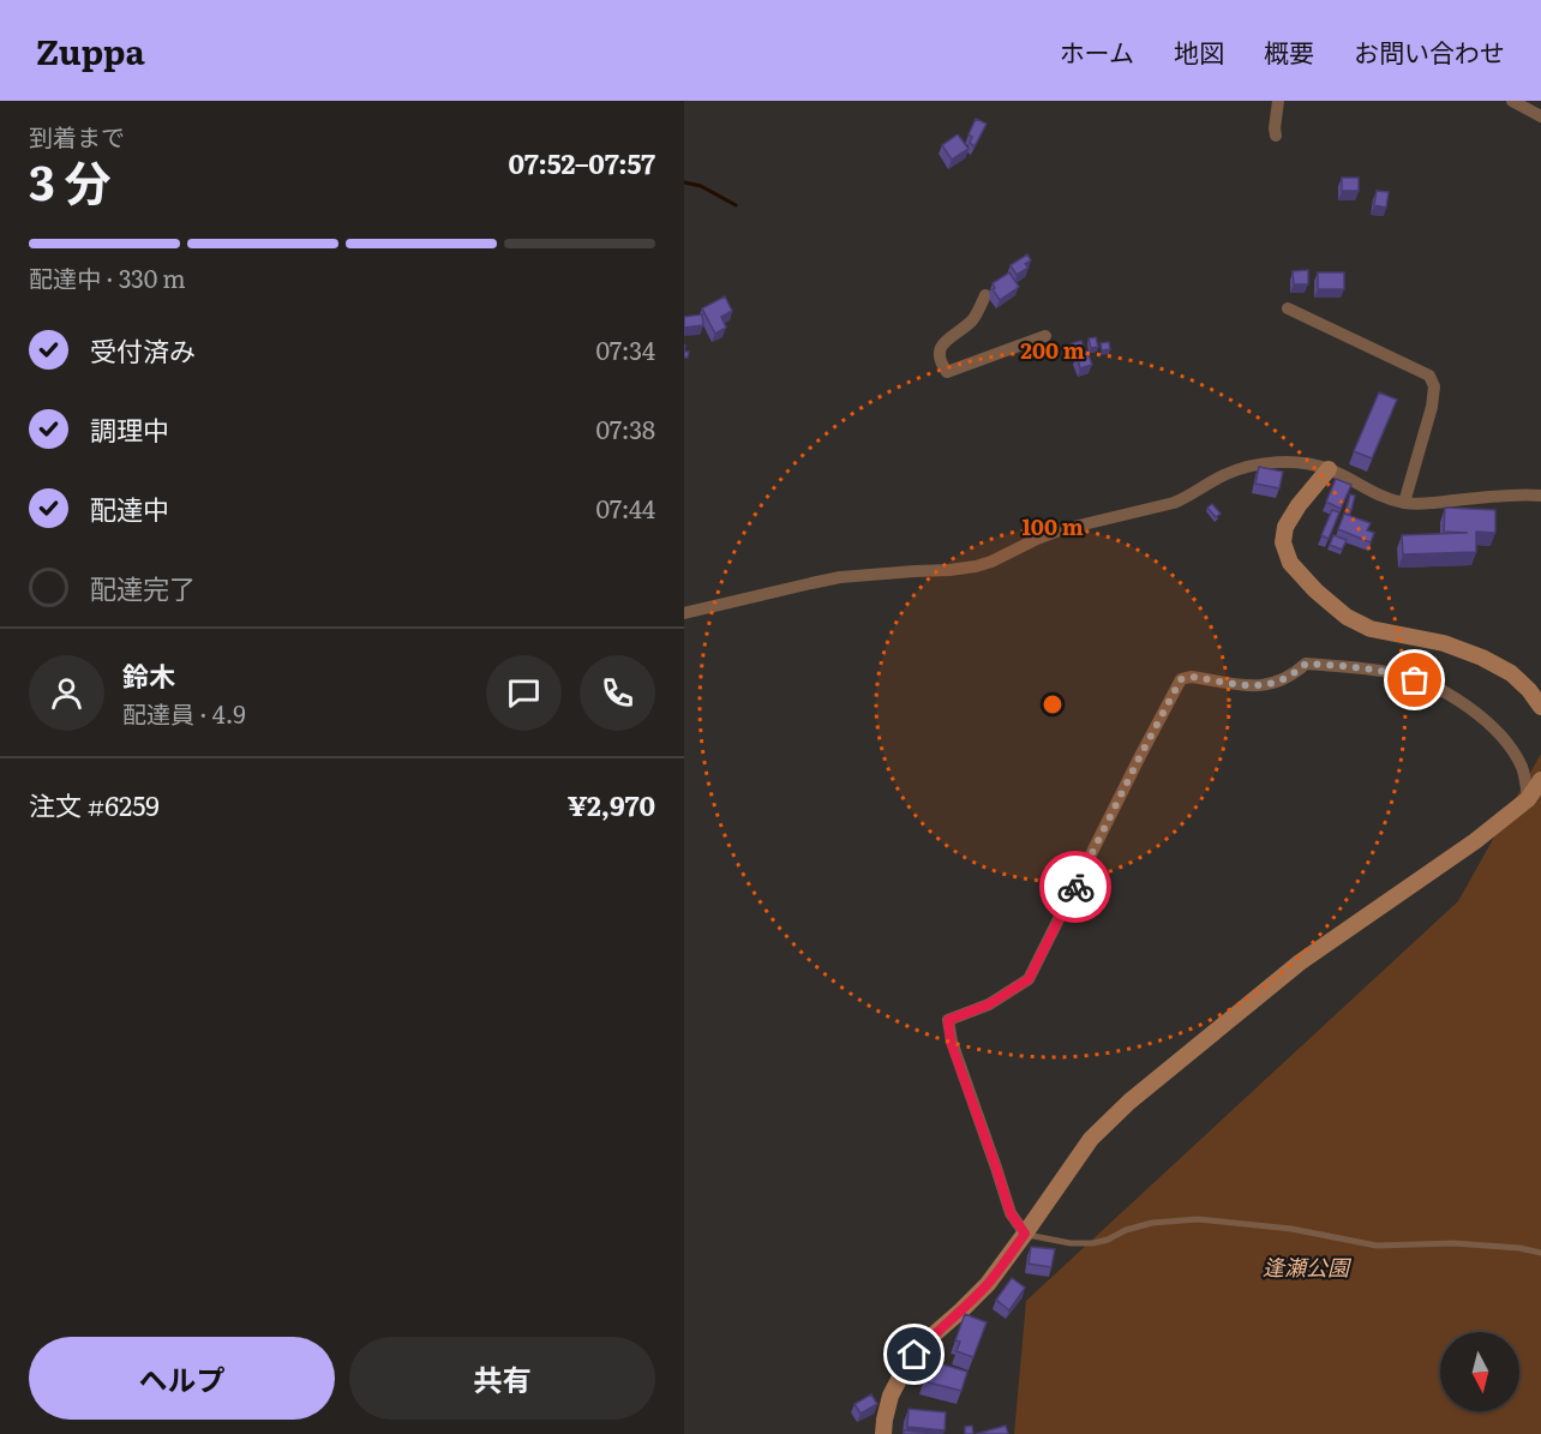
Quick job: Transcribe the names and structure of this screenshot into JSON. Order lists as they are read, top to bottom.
{
  "parks": ["逢瀬公園"],
  "north": "bottom",
  "page": {
    "header": "Zuppa",
    "nav": [
      "ホーム",
      "地図",
      "概要",
      "お問い合わせ"
    ],
    "heading": ["3 分", "到着まで", "07:52–07:57"],
    "panel": [
      "鈴木",
      "配達員 · 4.9",
      "注文 #6259",
      "¥2,970"
    ],
    "bar": "配達中 · 330 m",
    "list": [
      ["受付済み", "07:34"],
      ["調理中", "07:38"],
      ["配達中", "07:44"],
      "配達完了"
    ],
    "buttons": ["ヘルプ", "共有"]
  },
  "rings": ["200 m", "100 m"]
}
